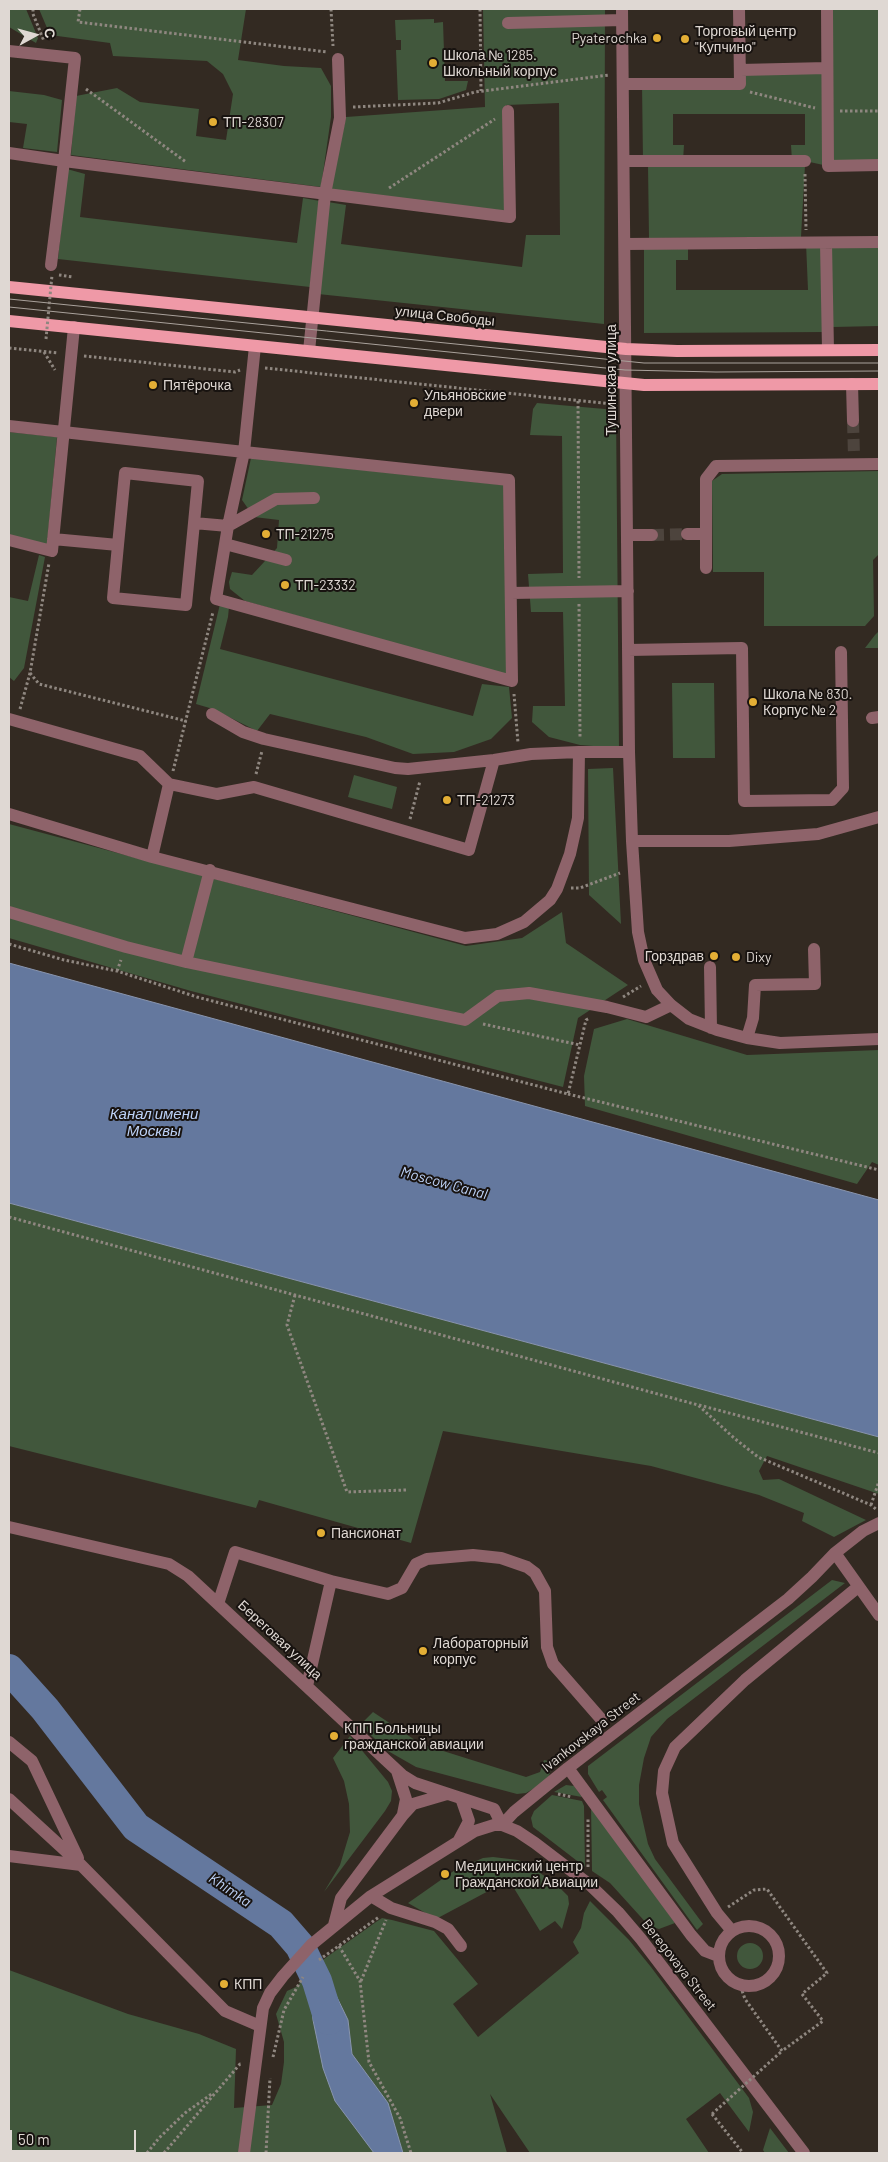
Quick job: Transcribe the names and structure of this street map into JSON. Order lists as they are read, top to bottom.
{
  "streets": {
    "main road": ["улица Свободы"],
    "street": [
      "Тушинская улица",
      "Береговая улица",
      "Ivankovskaya Street",
      "Beregovaya Street"
    ]
  },
  "crossings": [
    ["улица Свободы", "Тушинская улица"],
    ["Береговая улица", "Ivankovskaya Street"],
    ["Береговая улица", "Beregovaya Street"],
    ["Ivankovskaya Street", "Beregovaya Street"]
  ],
  "water": ["Канал имени Москвы", "Moscow Canal", "Khimka"],
  "places": [
    "Pyaterochka",
    "Торговый центр \"Купчино\"",
    "Школа № 1285. Школьный корпус",
    "ТП-28307",
    "Пятёрочка",
    "Ульяновские двери",
    "ТП-21275",
    "ТП-23332",
    "Школа № 830. Корпус № 2",
    "ТП-21273",
    "Горздрав",
    "Dixy",
    "Пансионат",
    "Лабораторный корпус",
    "КПП Больницы гражданской авиации",
    "Медицинский центр Гражданской Авиации",
    "КПП"
  ],
  "scale_bar": "50 m",
  "north": "right"
}
